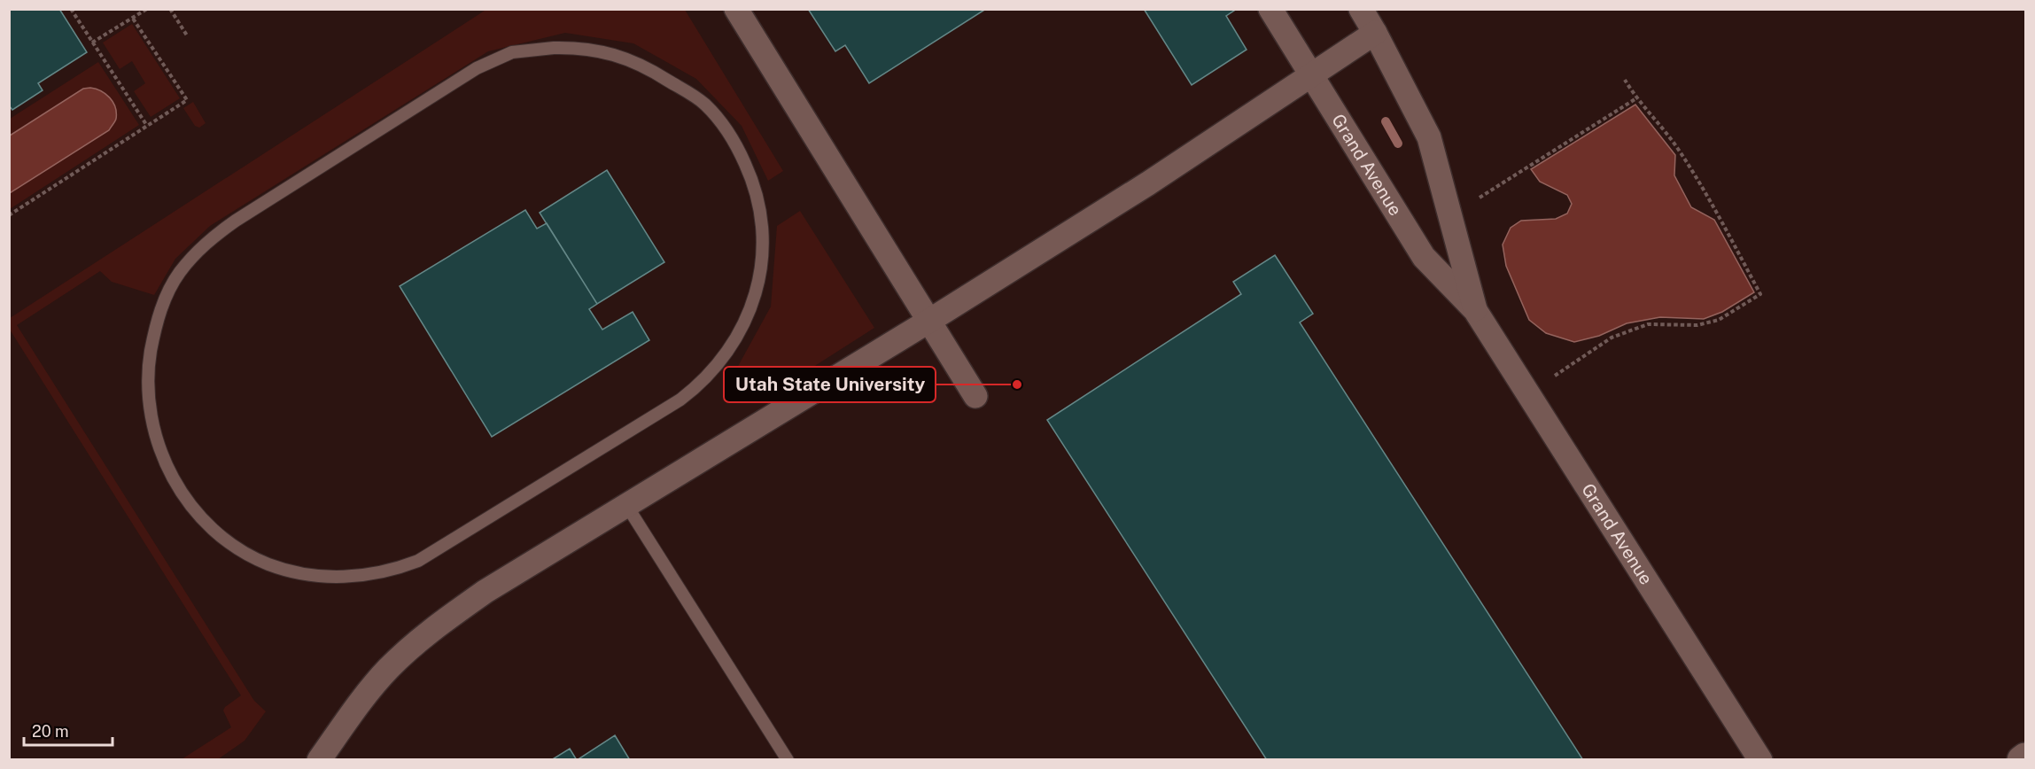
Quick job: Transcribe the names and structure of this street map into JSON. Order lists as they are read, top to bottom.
{
  "streets": {
    "street": ["Grand Avenue"]
  },
  "places": ["Utah State University"],
  "scale_bar": "20 m"
}
